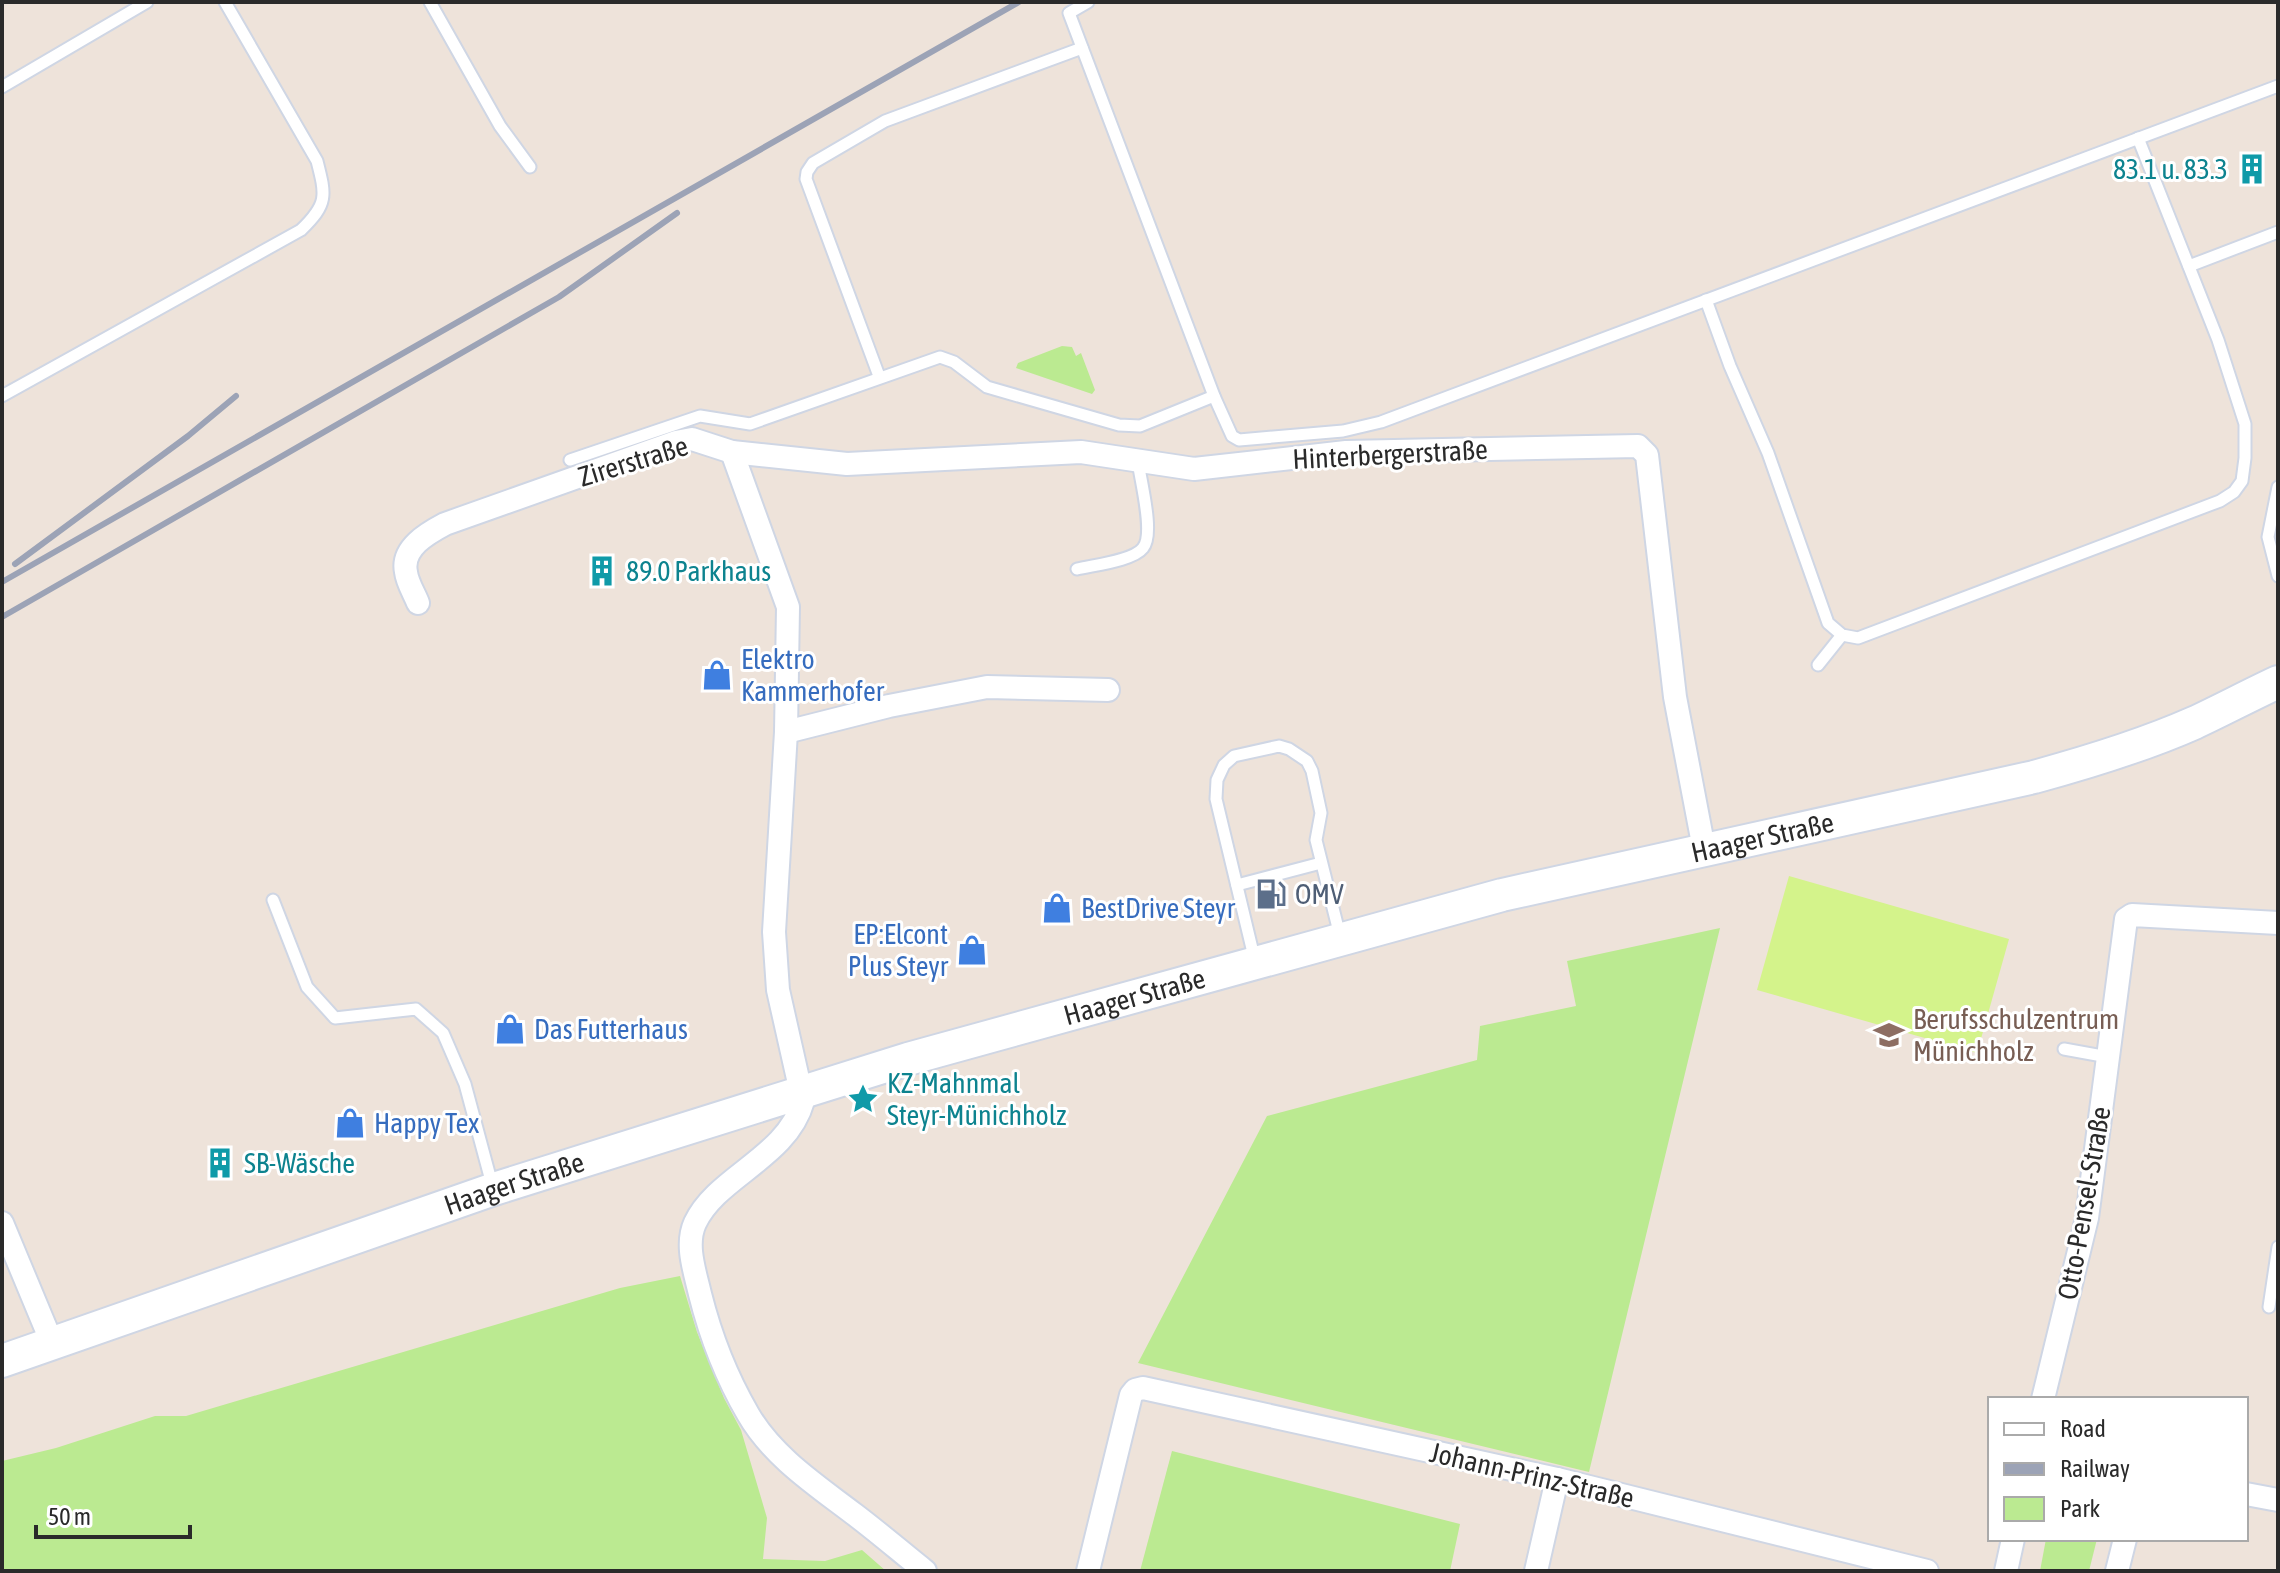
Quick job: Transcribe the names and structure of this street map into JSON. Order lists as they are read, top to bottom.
{
  "streets": {
    "main road": ["Haager Straße"],
    "street": [
      "Hinterbergerstraße",
      "Zirerstraße",
      "Otto-Pensel-Straße",
      "Johann-Prinz-Straße"
    ]
  },
  "crossings": [
    ["Hinterbergerstraße", "Zirerstraße"],
    ["Hinterbergerstraße", "Haager Straße"],
    ["Zirerstraße", "Haager Straße"]
  ],
  "places": {
    "building": ["83.1 u. 83.3", "89.0 Parkhaus", "SB-Wäsche"],
    "shop": [
      "Elektro Kammerhofer",
      "BestDrive Steyr",
      "EP:Elcont Plus Steyr",
      "Das Futterhaus",
      "Happy Tex"
    ],
    "fuel station": ["OMV"],
    "school or university": ["Berufsschulzentrum Münichholz"],
    "place": ["KZ-Mahnmal Steyr-Münichholz"]
  },
  "legend": ["Road", "Railway", "Park"],
  "scale_bar": "50 m"
}
